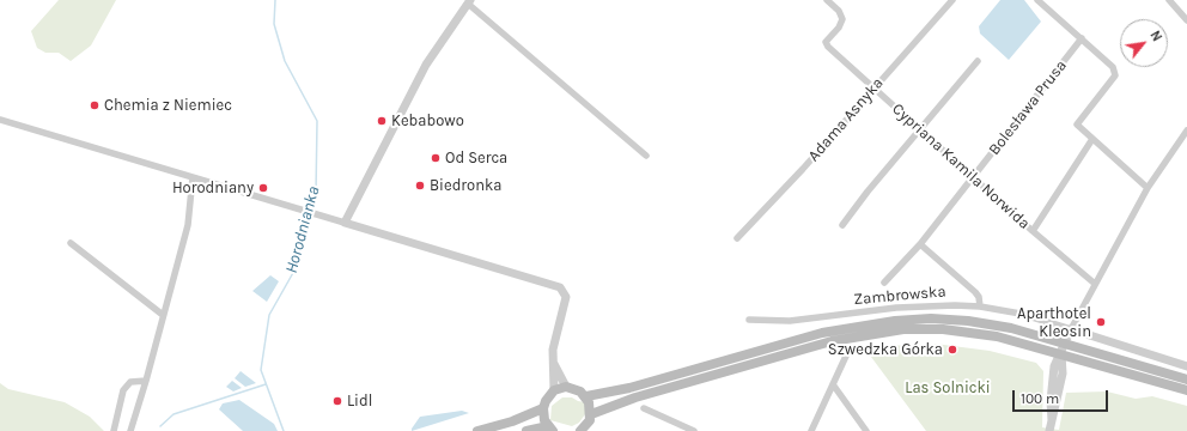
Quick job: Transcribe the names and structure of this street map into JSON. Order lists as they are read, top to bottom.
{
  "streets": {
    "main road": ["Zambrowska"],
    "street": ["Bolesława Prusa", "Adama Asnyka", "Cypriana Kamila Norwida"]
  },
  "crossings": [
    ["Bolesława Prusa", "Cypriana Kamila Norwida"],
    ["Adama Asnyka", "Cypriana Kamila Norwida"]
  ],
  "water": ["Horodnianka"],
  "parks": ["Las Solnicki"],
  "places": [
    "Chemia z Niemiec",
    "Kebabowo",
    "Od Serca",
    "Biedronka",
    "Horodniany",
    "Aparthotel Kleosin",
    "Szwedzka Górka",
    "Lidl"
  ],
  "scale_bar": "100 m",
  "north": "top right"
}
